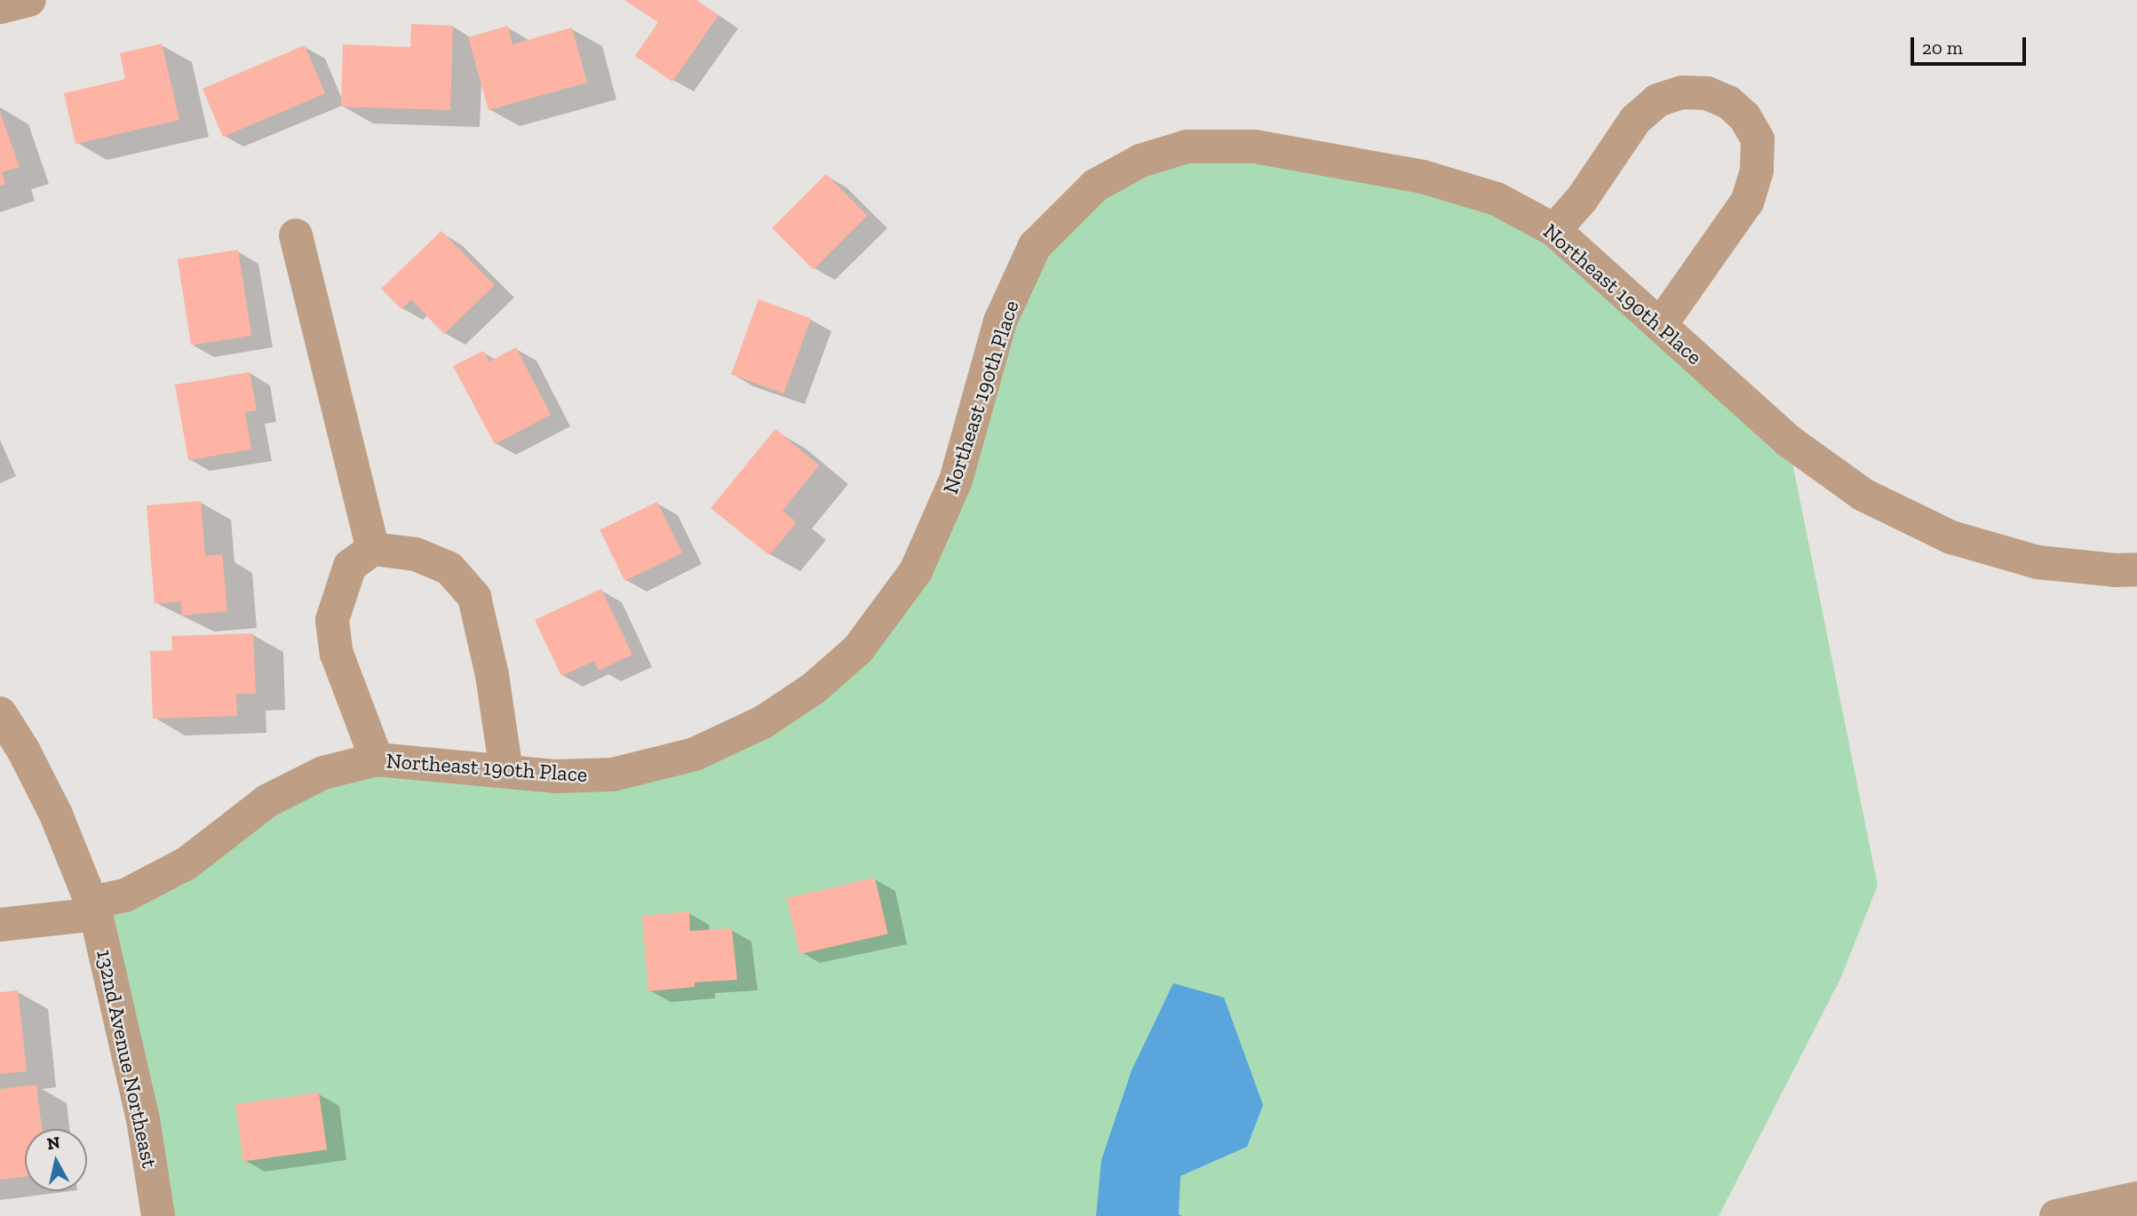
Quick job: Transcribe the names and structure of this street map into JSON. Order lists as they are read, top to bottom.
{
  "streets": {
    "street": ["Northeast 190th Place", "132nd Avenue Northeast"]
  },
  "crossings": [
    ["Northeast 190th Place", "132nd Avenue Northeast"]
  ],
  "scale_bar": "20 m",
  "north": "top"
}
